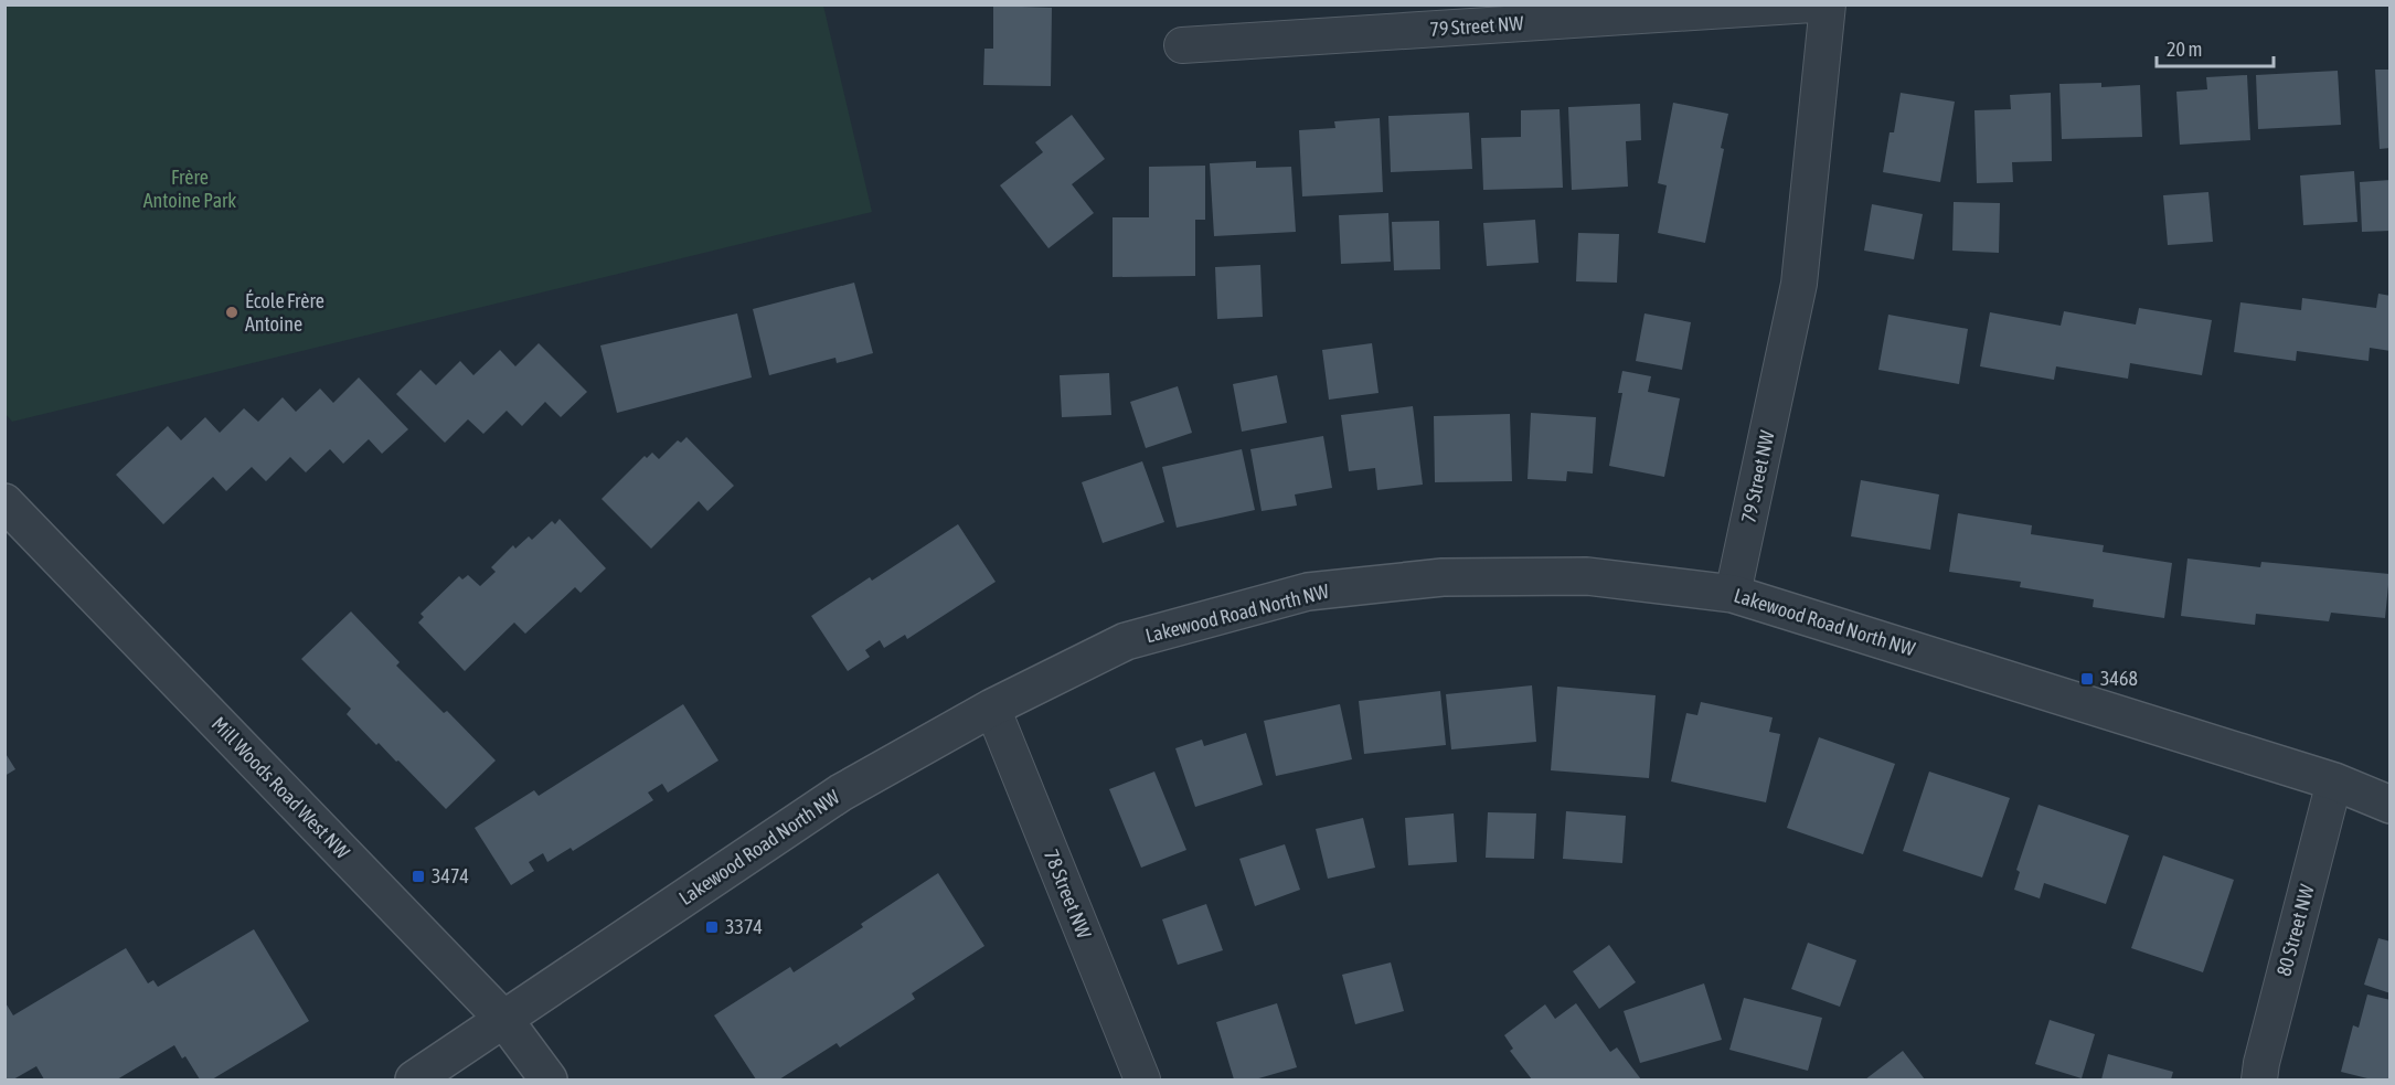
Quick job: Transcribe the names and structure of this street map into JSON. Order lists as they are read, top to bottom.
{
  "streets": {
    "street": [
      "79 Street NW",
      "Lakewood Road North NW",
      "Mill Woods Road West NW",
      "78 Street NW",
      "80 Street NW"
    ]
  },
  "crossings": [
    ["79 Street NW", "Lakewood Road North NW"],
    ["Lakewood Road North NW", "Mill Woods Road West NW"],
    ["Lakewood Road North NW", "78 Street NW"],
    ["Lakewood Road North NW", "80 Street NW"]
  ],
  "parks": ["Frère Antoine Park"],
  "places": {
    "other": ["École Frère Antoine"],
    "transit": ["3468", "3474", "3374"]
  },
  "scale_bar": "20 m"
}
